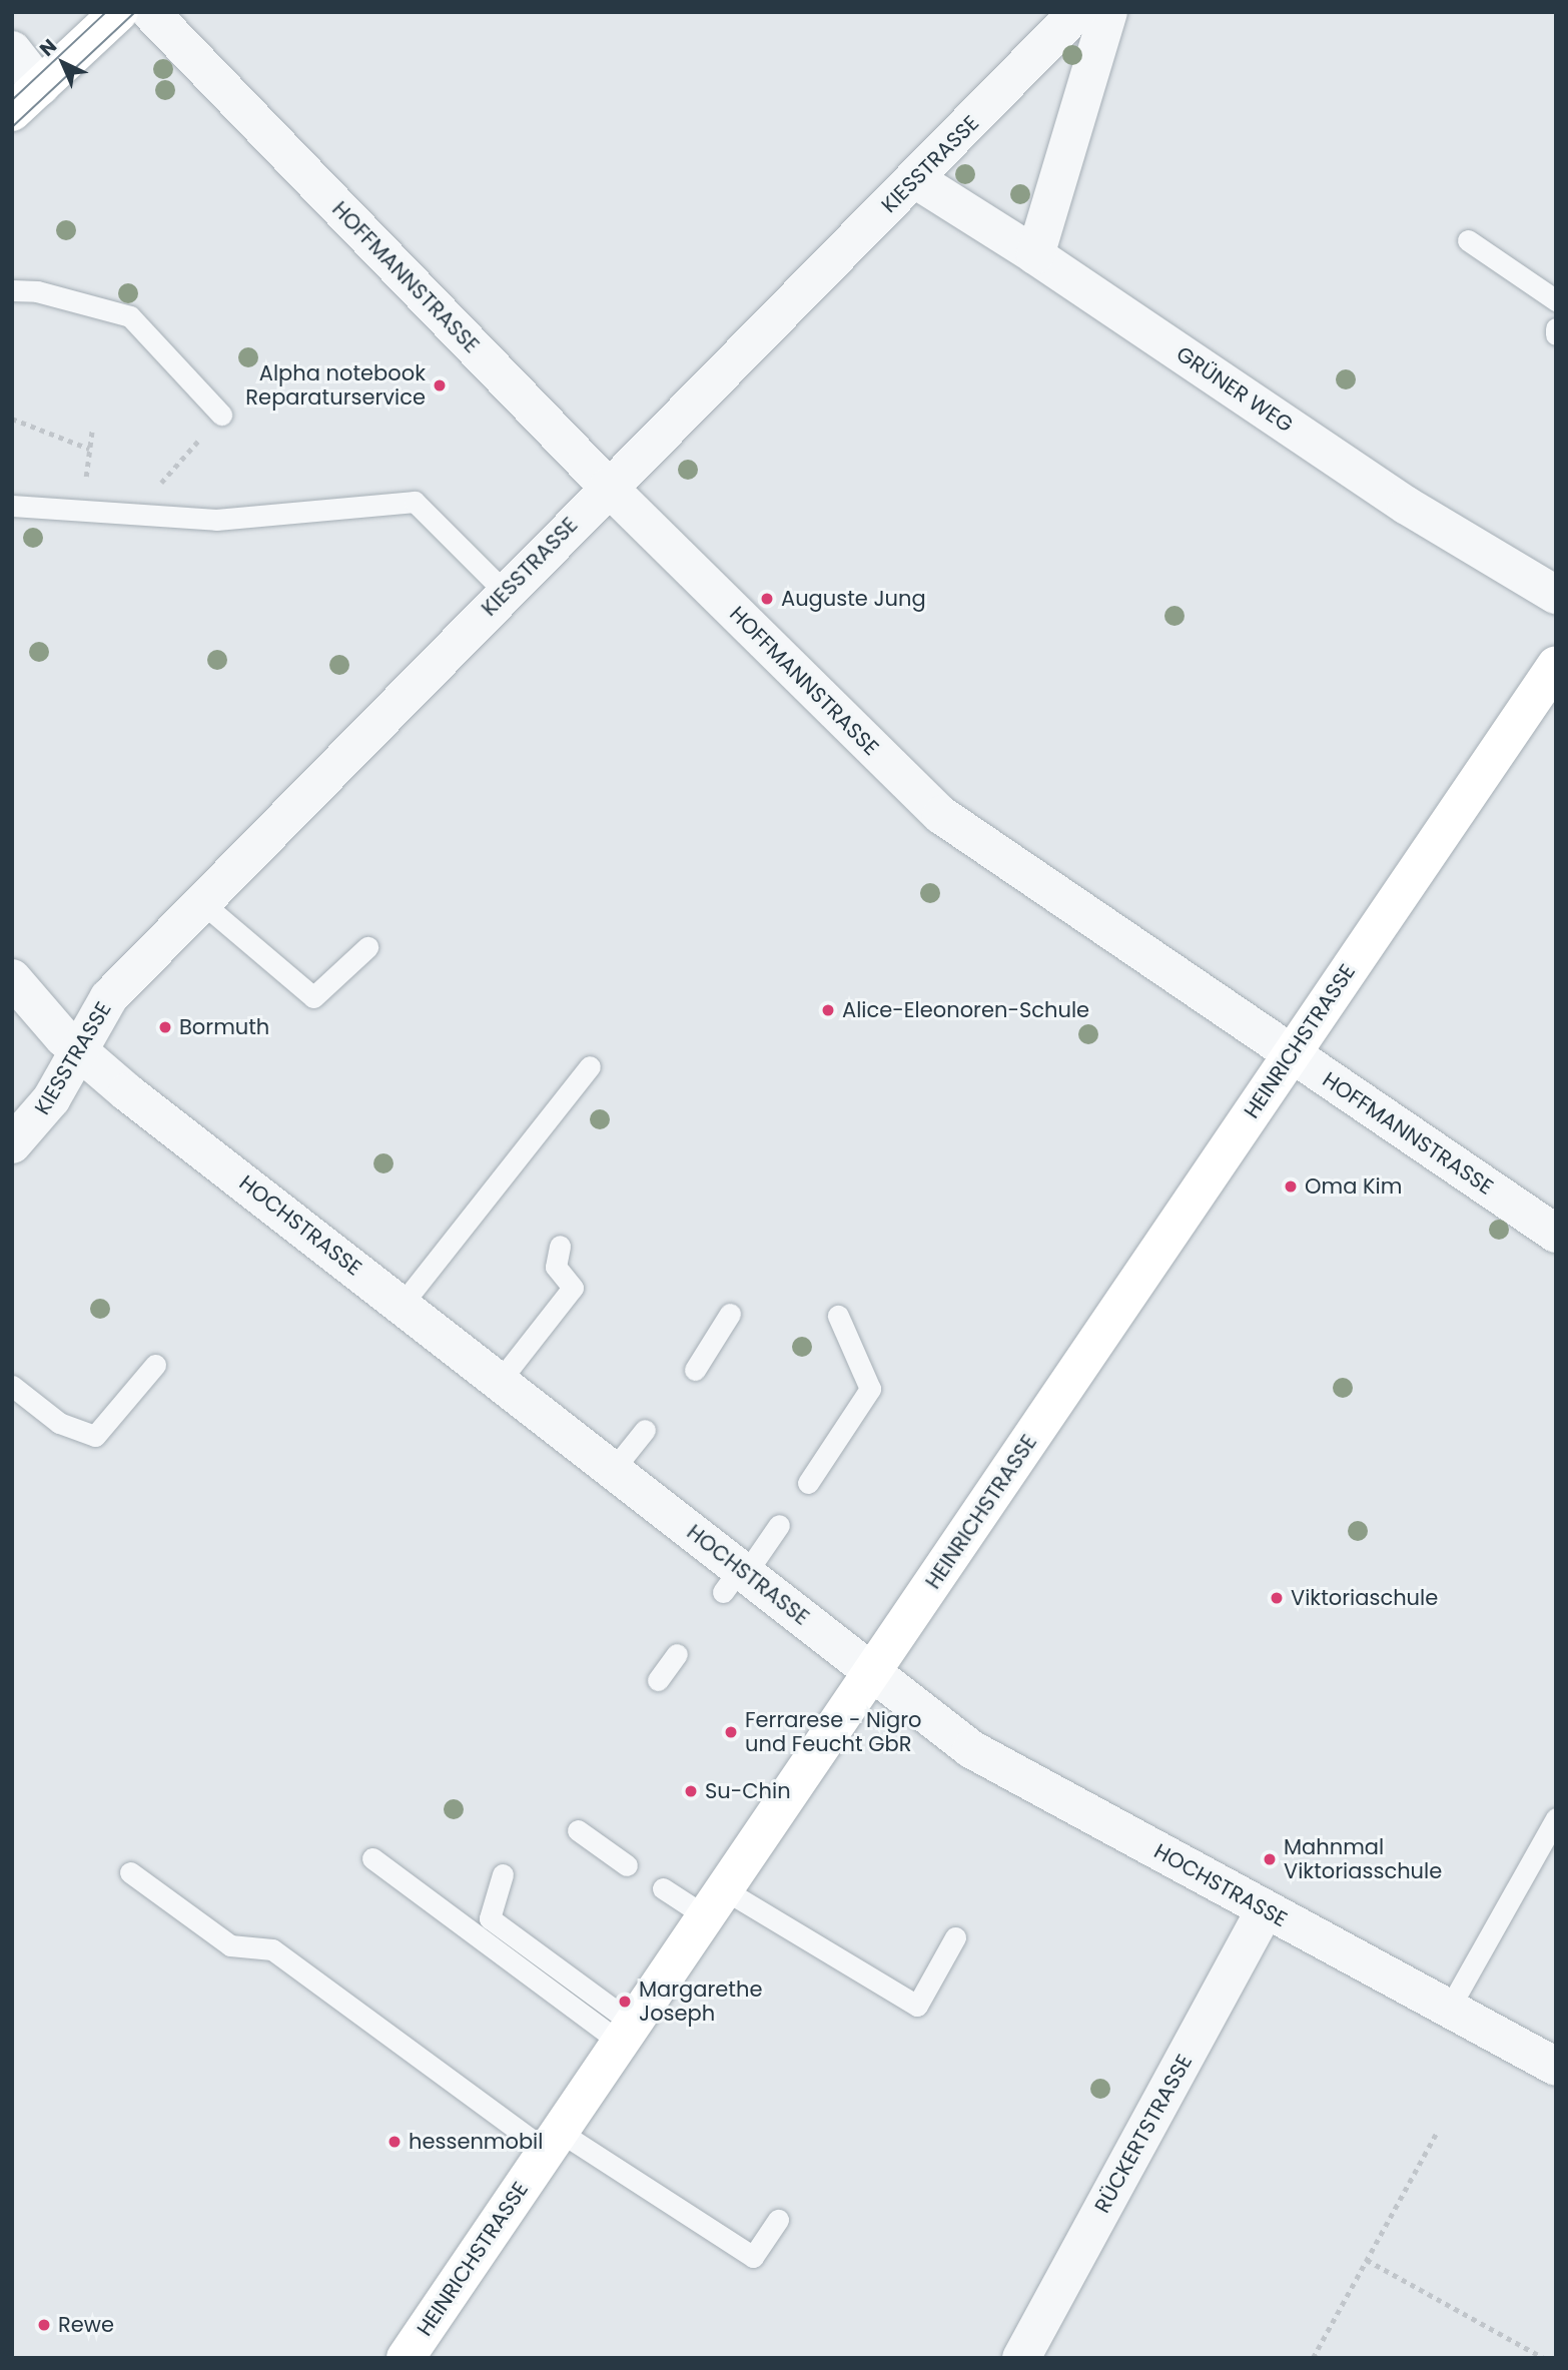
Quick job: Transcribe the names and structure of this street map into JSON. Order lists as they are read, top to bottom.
{
  "streets": {
    "main road": ["HEINRICHSTRASSE"],
    "street": [
      "KIESSTRASSE",
      "HOFFMANNSTRASSE",
      "GRÜNER WEG",
      "HOCHSTRASSE",
      "RÜCKERTSTRASSE"
    ]
  },
  "crossings": [
    ["KIESSTRASSE", "HOFFMANNSTRASSE"],
    ["KIESSTRASSE", "GRÜNER WEG"],
    ["KIESSTRASSE", "HOCHSTRASSE"],
    ["HOFFMANNSTRASSE", "HEINRICHSTRASSE"],
    ["HEINRICHSTRASSE", "HOCHSTRASSE"],
    ["HOCHSTRASSE", "RÜCKERTSTRASSE"]
  ],
  "places": [
    "Alpha notebook Reparaturservice",
    "Auguste Jung",
    "Alice-Eleonoren-Schule",
    "Bormuth",
    "Oma Kim",
    "Viktoriaschule",
    "Ferrarese - Nigro und Feucht GbR",
    "Su-Chin",
    "Mahnmal Viktoriasschule",
    "Margarethe Joseph",
    "hessenmobil",
    "Rewe"
  ],
  "north": "top left"
}
